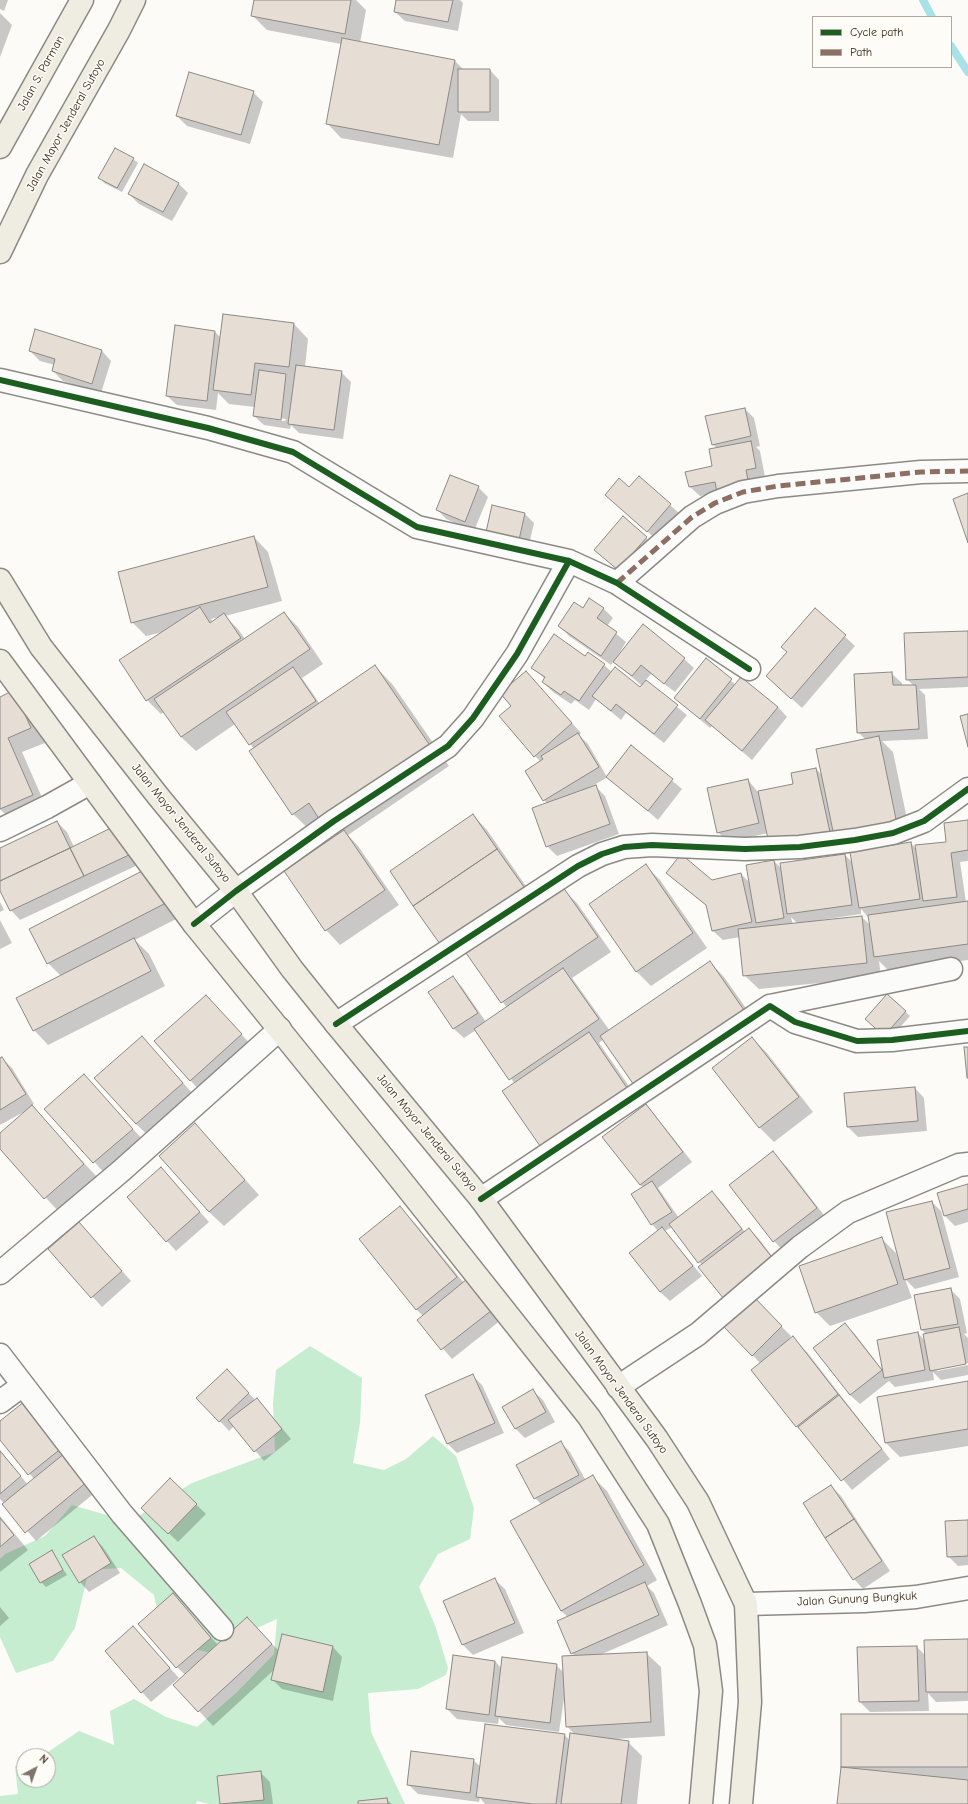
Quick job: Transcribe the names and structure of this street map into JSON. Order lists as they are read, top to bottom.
{
  "streets": {
    "main road": ["Jalan S. Parman", "Jalan Mayor Jenderal Sutoyo"],
    "street": ["Jalan Gunung Bungkuk"]
  },
  "crossings": [
    ["Jalan Mayor Jenderal Sutoyo", "Jalan Gunung Bungkuk"]
  ],
  "legend": ["Cycle path", "Path"],
  "north": "top right"
}
